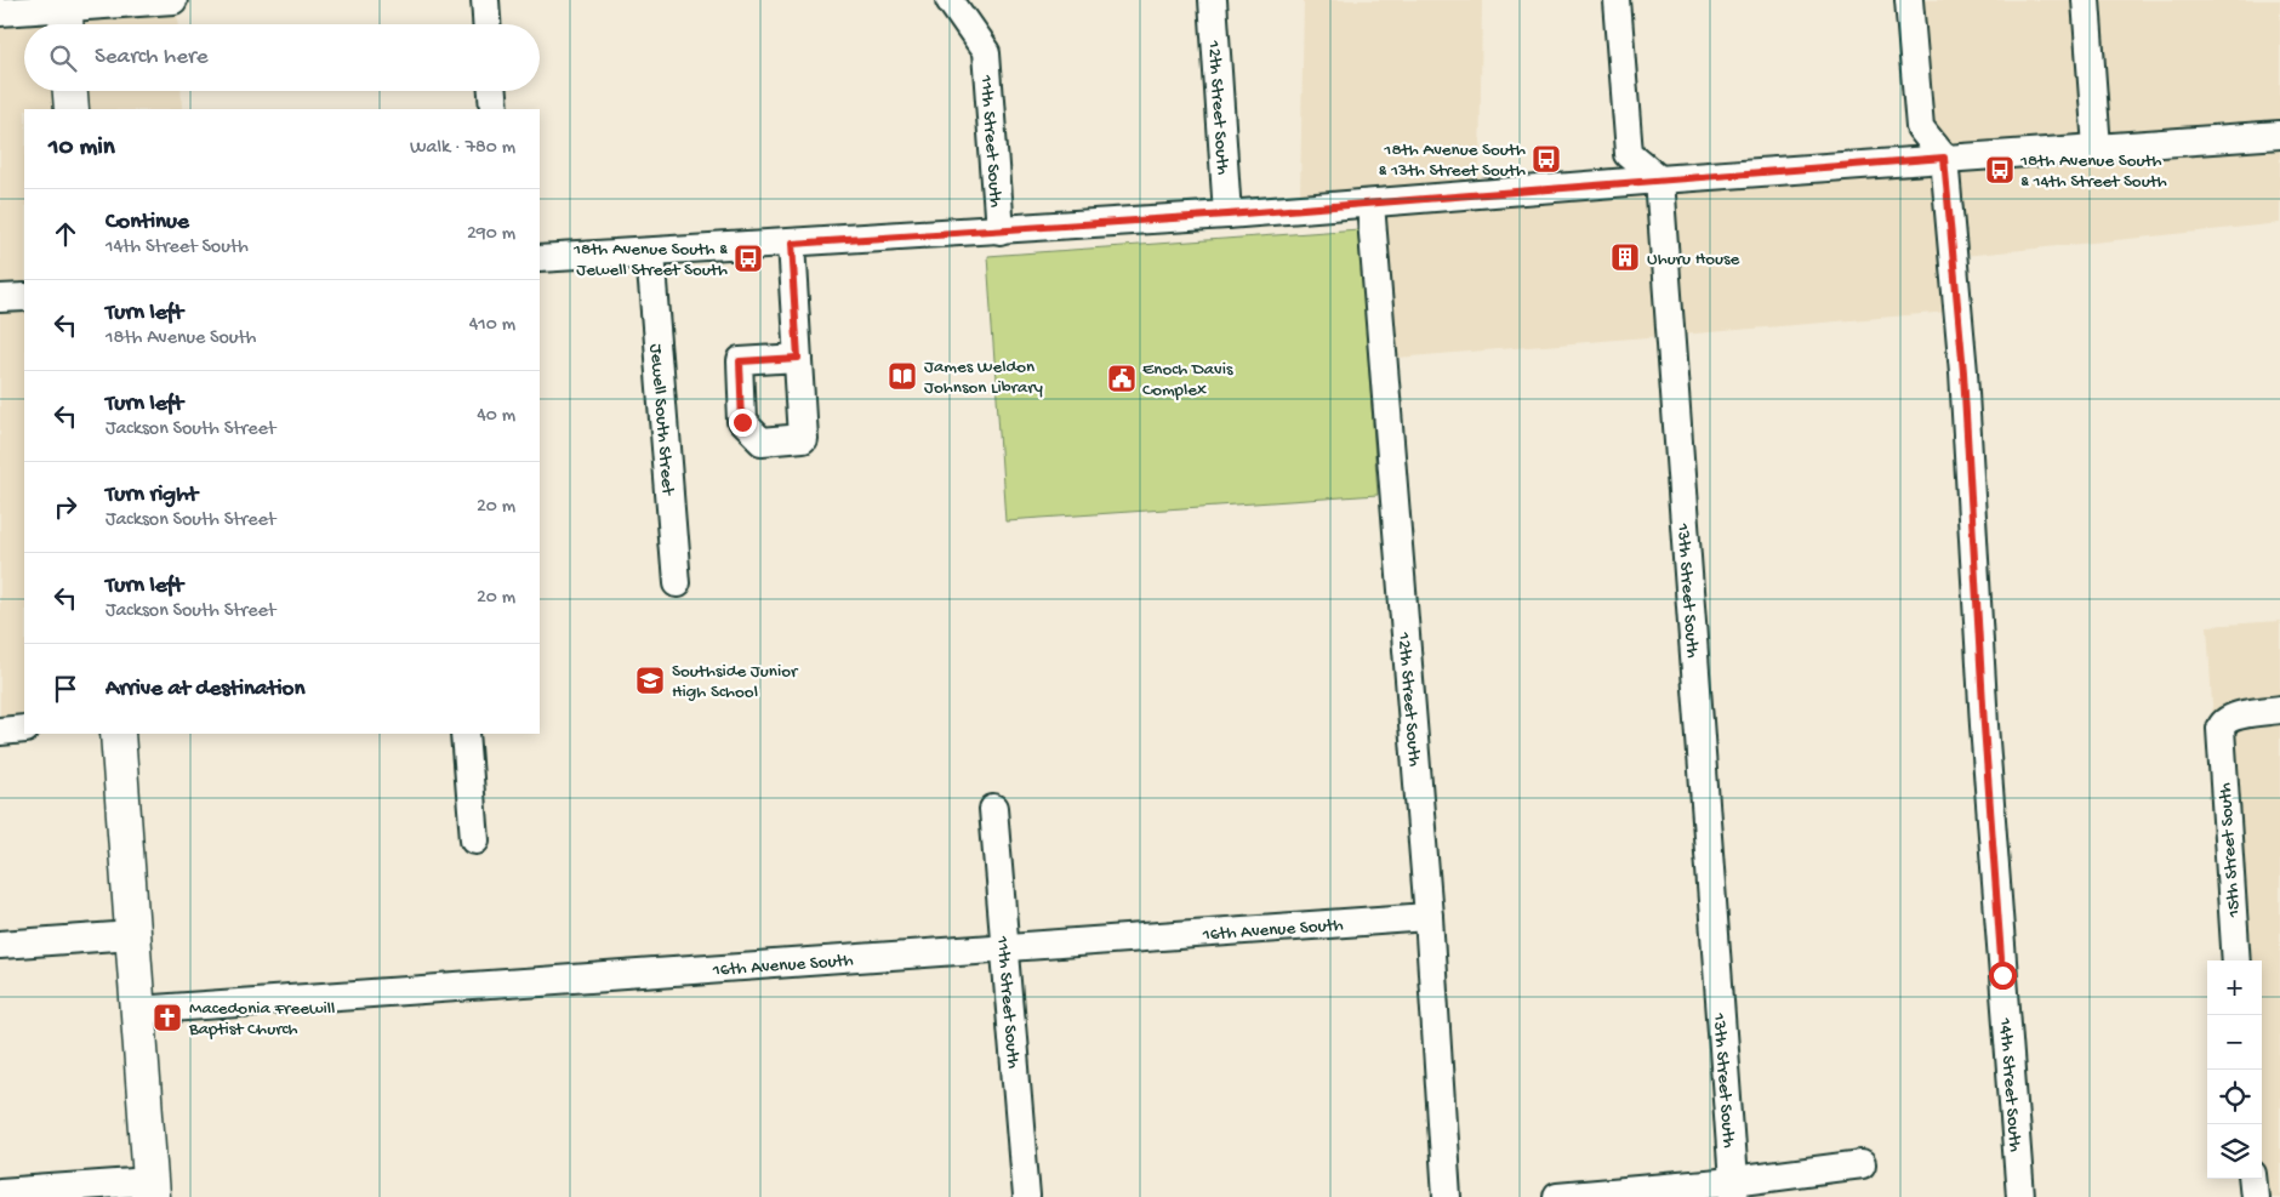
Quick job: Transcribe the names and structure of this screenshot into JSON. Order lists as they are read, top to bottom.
{
  "streets": {
    "street": [
      "12th Street South",
      "11th Street South",
      "Jewell South Street",
      "13th Street South",
      "15th Street South",
      "16th Avenue South",
      "14th Street South"
    ]
  },
  "crossings": [
    ["12th Street South", "16th Avenue South"],
    ["11th Street South", "16th Avenue South"]
  ],
  "places": {
    "bus stop": ["18th Avenue South & 13th Street South", "18th Avenue South & 14th Street South", "18th Avenue South & Jewell Street South"],
    "building": ["Uhuru House"],
    "library": ["James Weldon Johnson Library"],
    "public building": ["Enoch Davis Complex"],
    "school or university": ["Southside Junior High School"],
    "church": ["Macedonia Freewill Baptist Church"]
  },
  "page": {
    "search": "Search here",
    "heading": ["10 min", "Walk · 780 m"],
    "list": [
      ["Continue", "14th Street South", "290 m"],
      ["Turn left", "18th Avenue South", "410 m"],
      ["Turn left", "Jackson South Street", "40 m"],
      ["Turn right", "Jackson South Street", "20 m"],
      ["Turn left", "Jackson South Street", "20 m"],
      "Arrive at destination"
    ],
    "map_buttons": ["+", "−"]
  }
}
